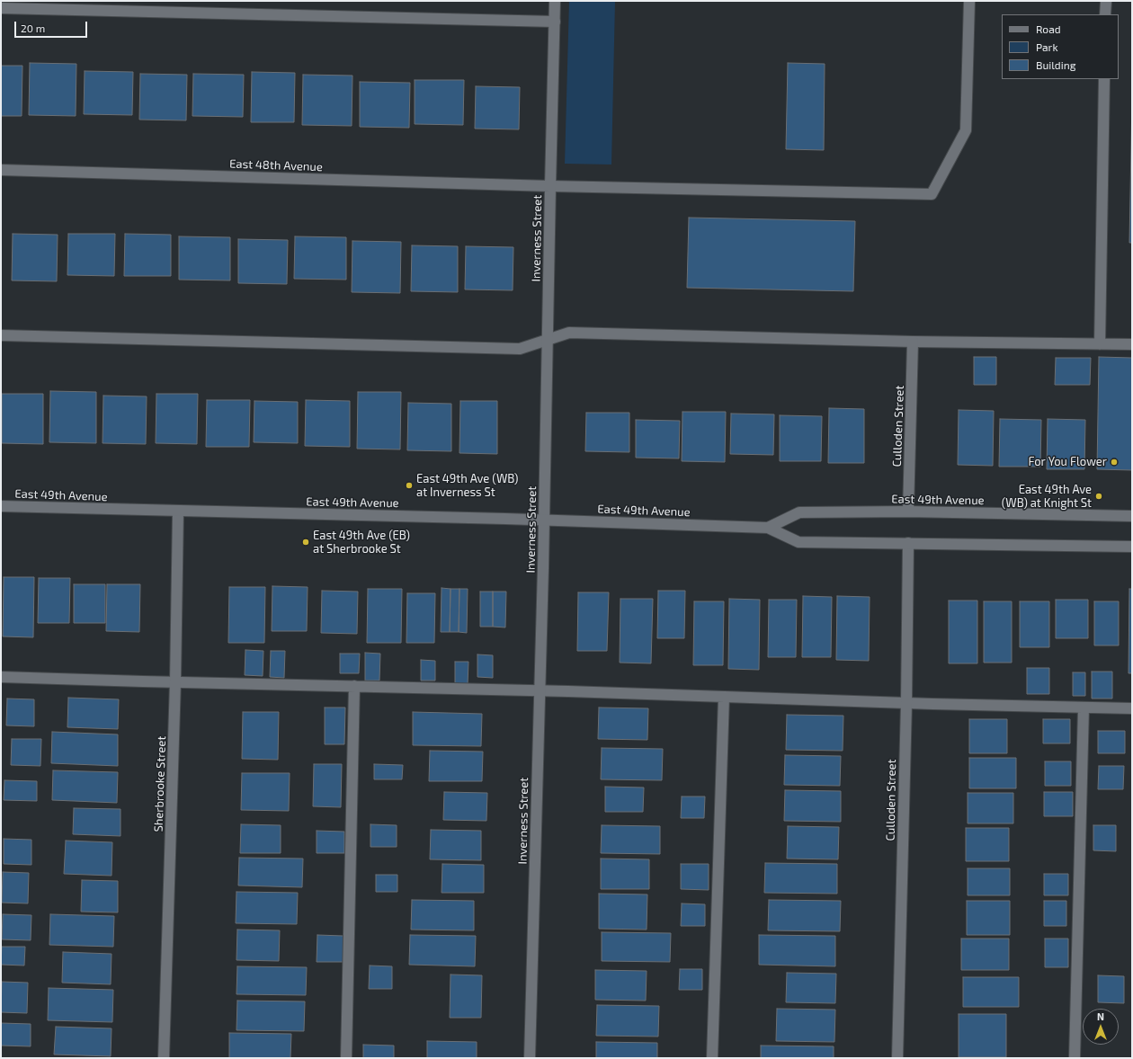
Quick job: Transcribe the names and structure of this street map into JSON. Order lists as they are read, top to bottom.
{
  "streets": {
    "street": [
      "East 48th Avenue",
      "Inverness Street",
      "Culloden Street",
      "East 49th Avenue",
      "Sherbrooke Street"
    ]
  },
  "crossings": [
    ["East 48th Avenue", "Inverness Street"],
    ["Inverness Street", "East 49th Avenue"],
    ["Culloden Street", "East 49th Avenue"],
    ["East 49th Avenue", "Sherbrooke Street"]
  ],
  "places": [
    "For You Flower",
    "East 49th Ave (WB) at Inverness St",
    "East 49th Ave (WB) at Knight St",
    "East 49th Ave (EB) at Sherbrooke St"
  ],
  "legend": ["Road", "Park", "Building"],
  "scale_bar": "20 m",
  "north": "top"
}
